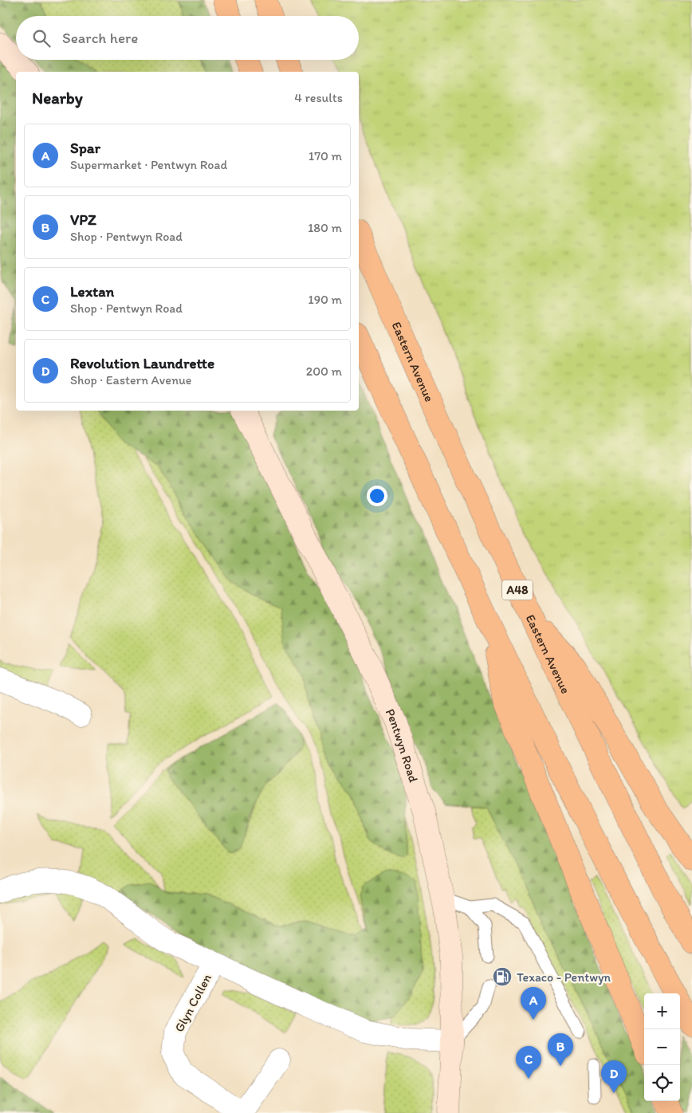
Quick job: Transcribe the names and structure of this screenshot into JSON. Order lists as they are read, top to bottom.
{
  "streets": {
    "highway": ["Eastern Avenue", "A48"],
    "street": ["Pentwyn Road", "Glyn Collen"]
  },
  "crossings": [
    ["Pentwyn Road", "Glyn Collen"]
  ],
  "places": {
    "fuel station": ["Texaco - Pentwyn"]
  },
  "page": {
    "search": "Search here",
    "heading": ["Nearby", "4 results"],
    "list": [
      {
        "mark": "A",
        "name": "Spar",
        "note": "Supermarket · Pentwyn Road",
        "value": "170 m"
      },
      {
        "mark": "B",
        "name": "VPZ",
        "note": "Shop · Pentwyn Road",
        "value": "180 m"
      },
      {
        "mark": "C",
        "name": "Lextan",
        "note": "Shop · Pentwyn Road",
        "value": "190 m"
      },
      {
        "mark": "D",
        "name": "Revolution Laundrette",
        "note": "Shop · Eastern Avenue",
        "value": "200 m"
      }
    ],
    "pins": [
      "A",
      "B",
      "C",
      "D"
    ],
    "map_buttons": ["+", "−"]
  }
}
